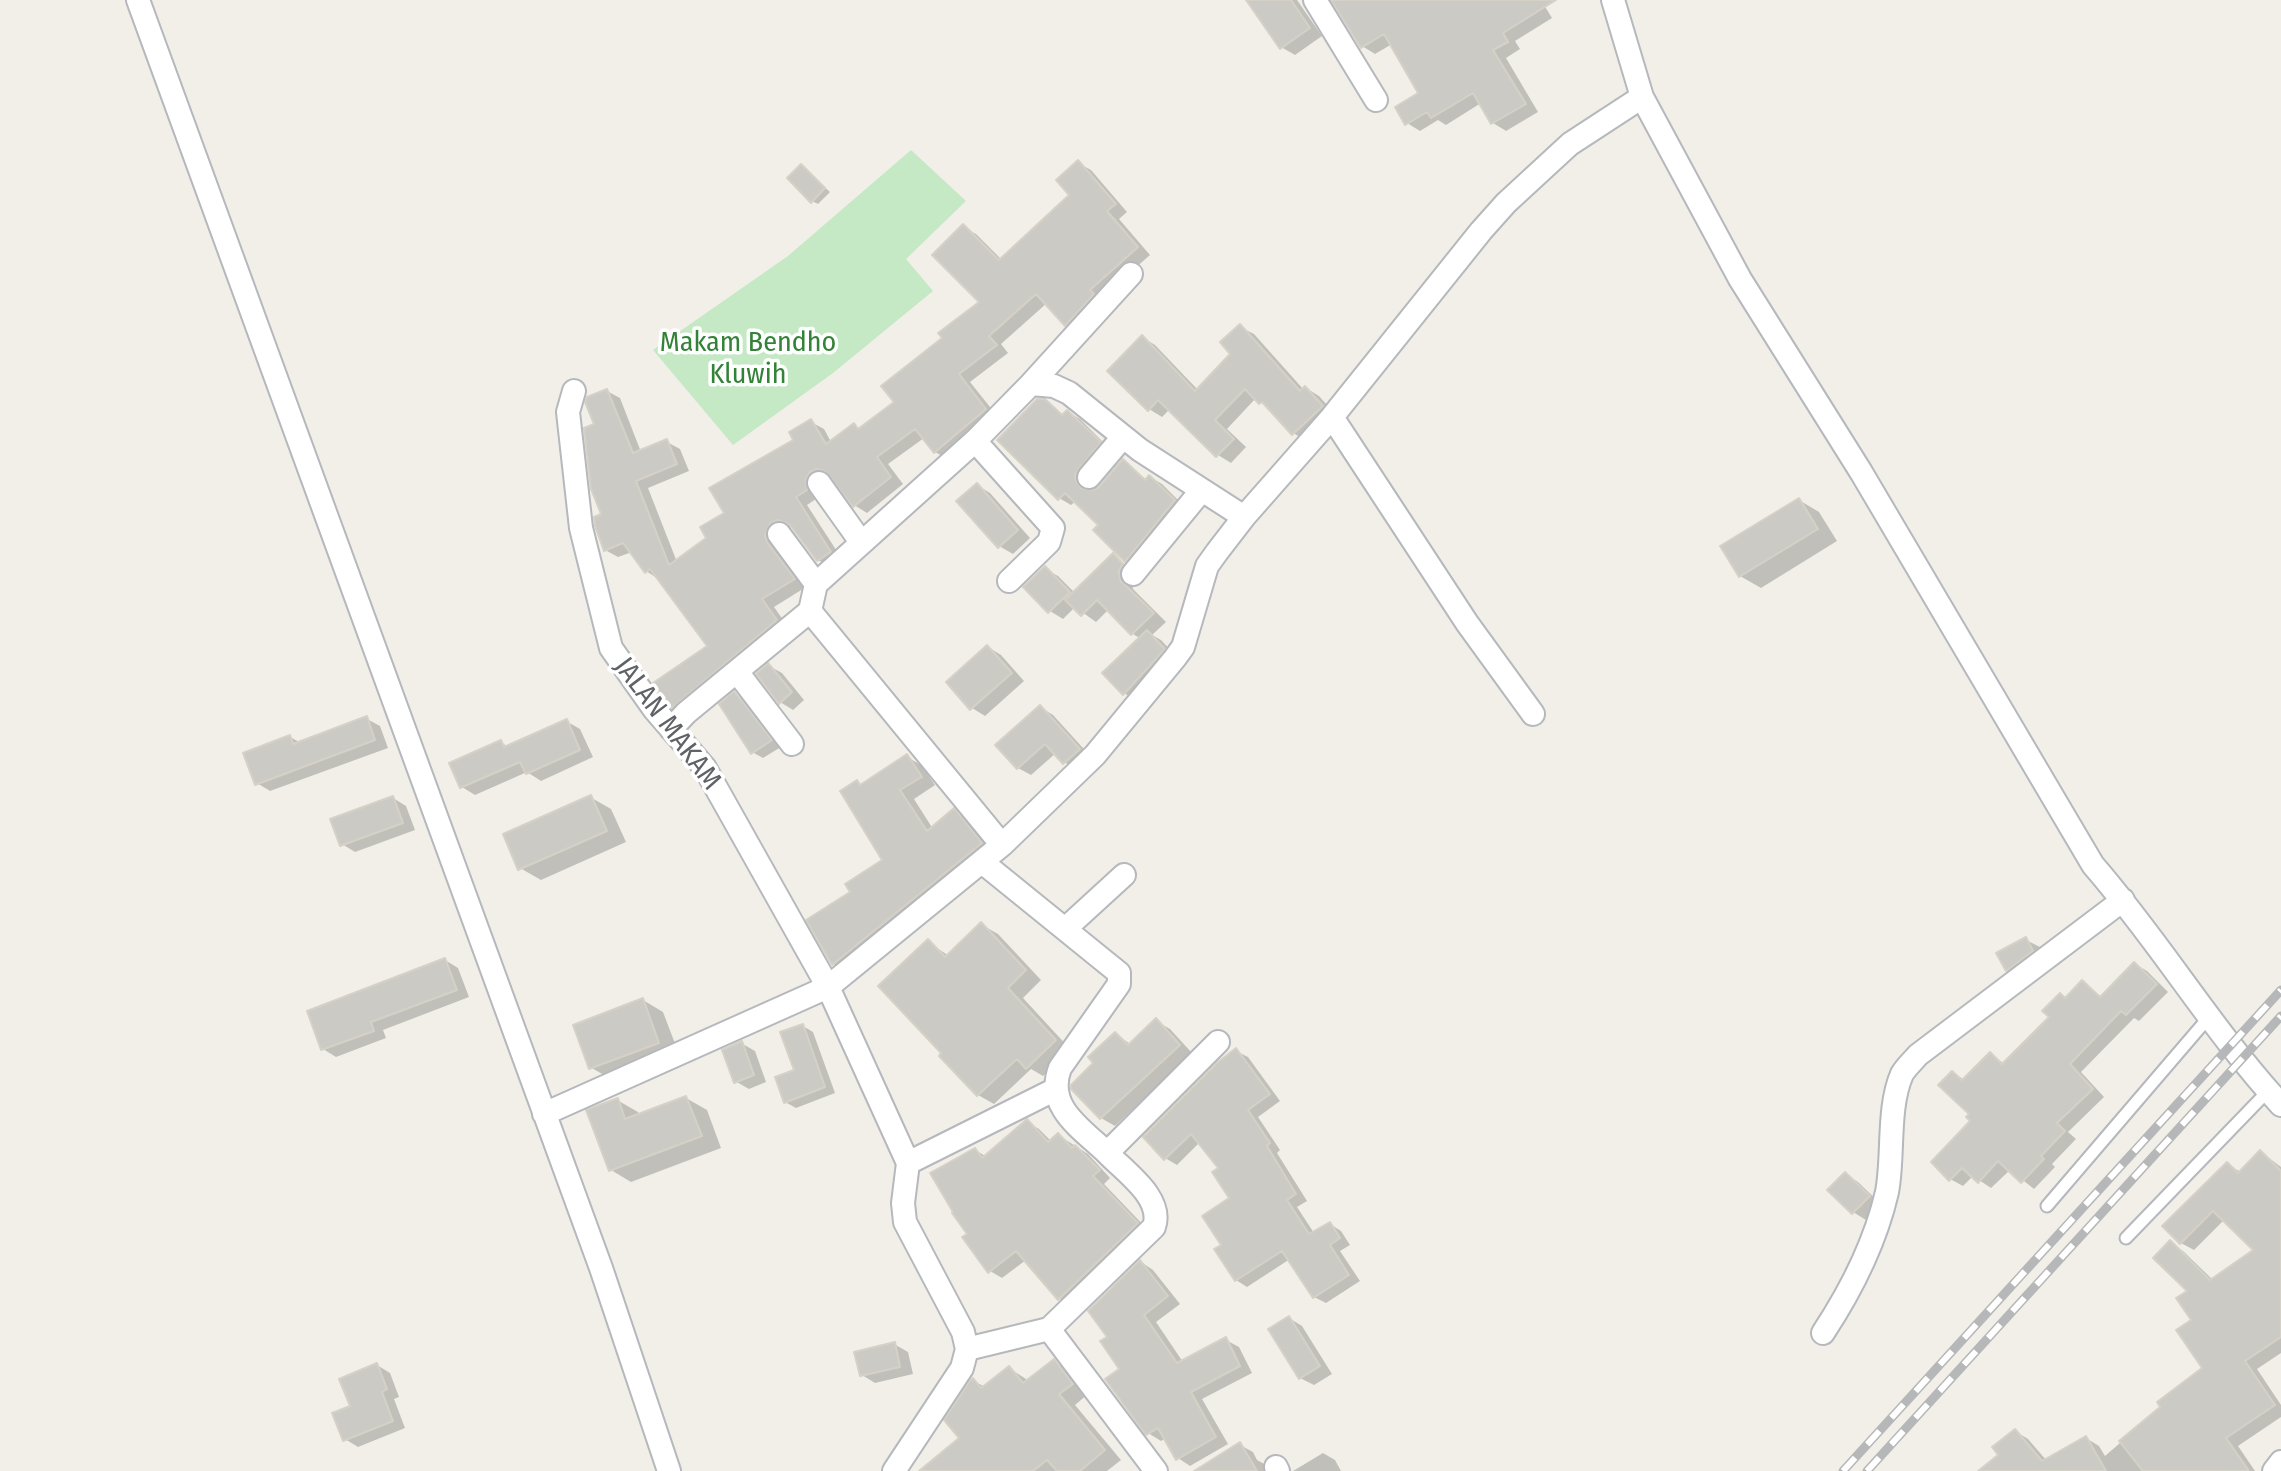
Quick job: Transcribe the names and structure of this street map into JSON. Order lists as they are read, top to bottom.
{
  "streets": {
    "street": ["JALAN MAKAM"]
  },
  "parks": ["Makam Bendho Kluwih"]
}
